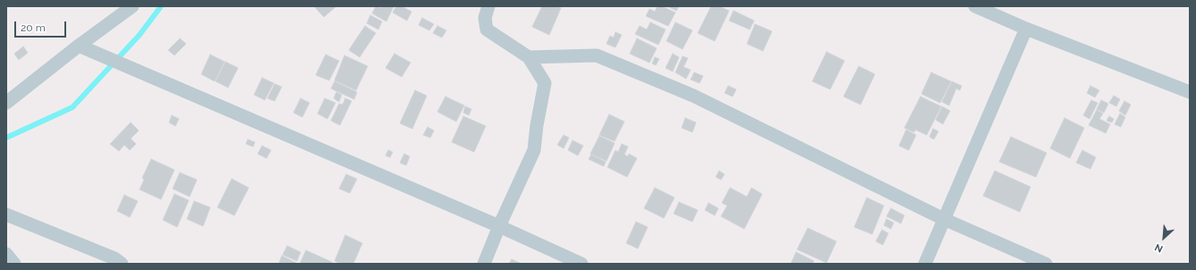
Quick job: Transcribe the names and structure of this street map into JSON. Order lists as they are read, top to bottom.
{
  "scale_bar": "20 m",
  "north": "bottom left"
}
